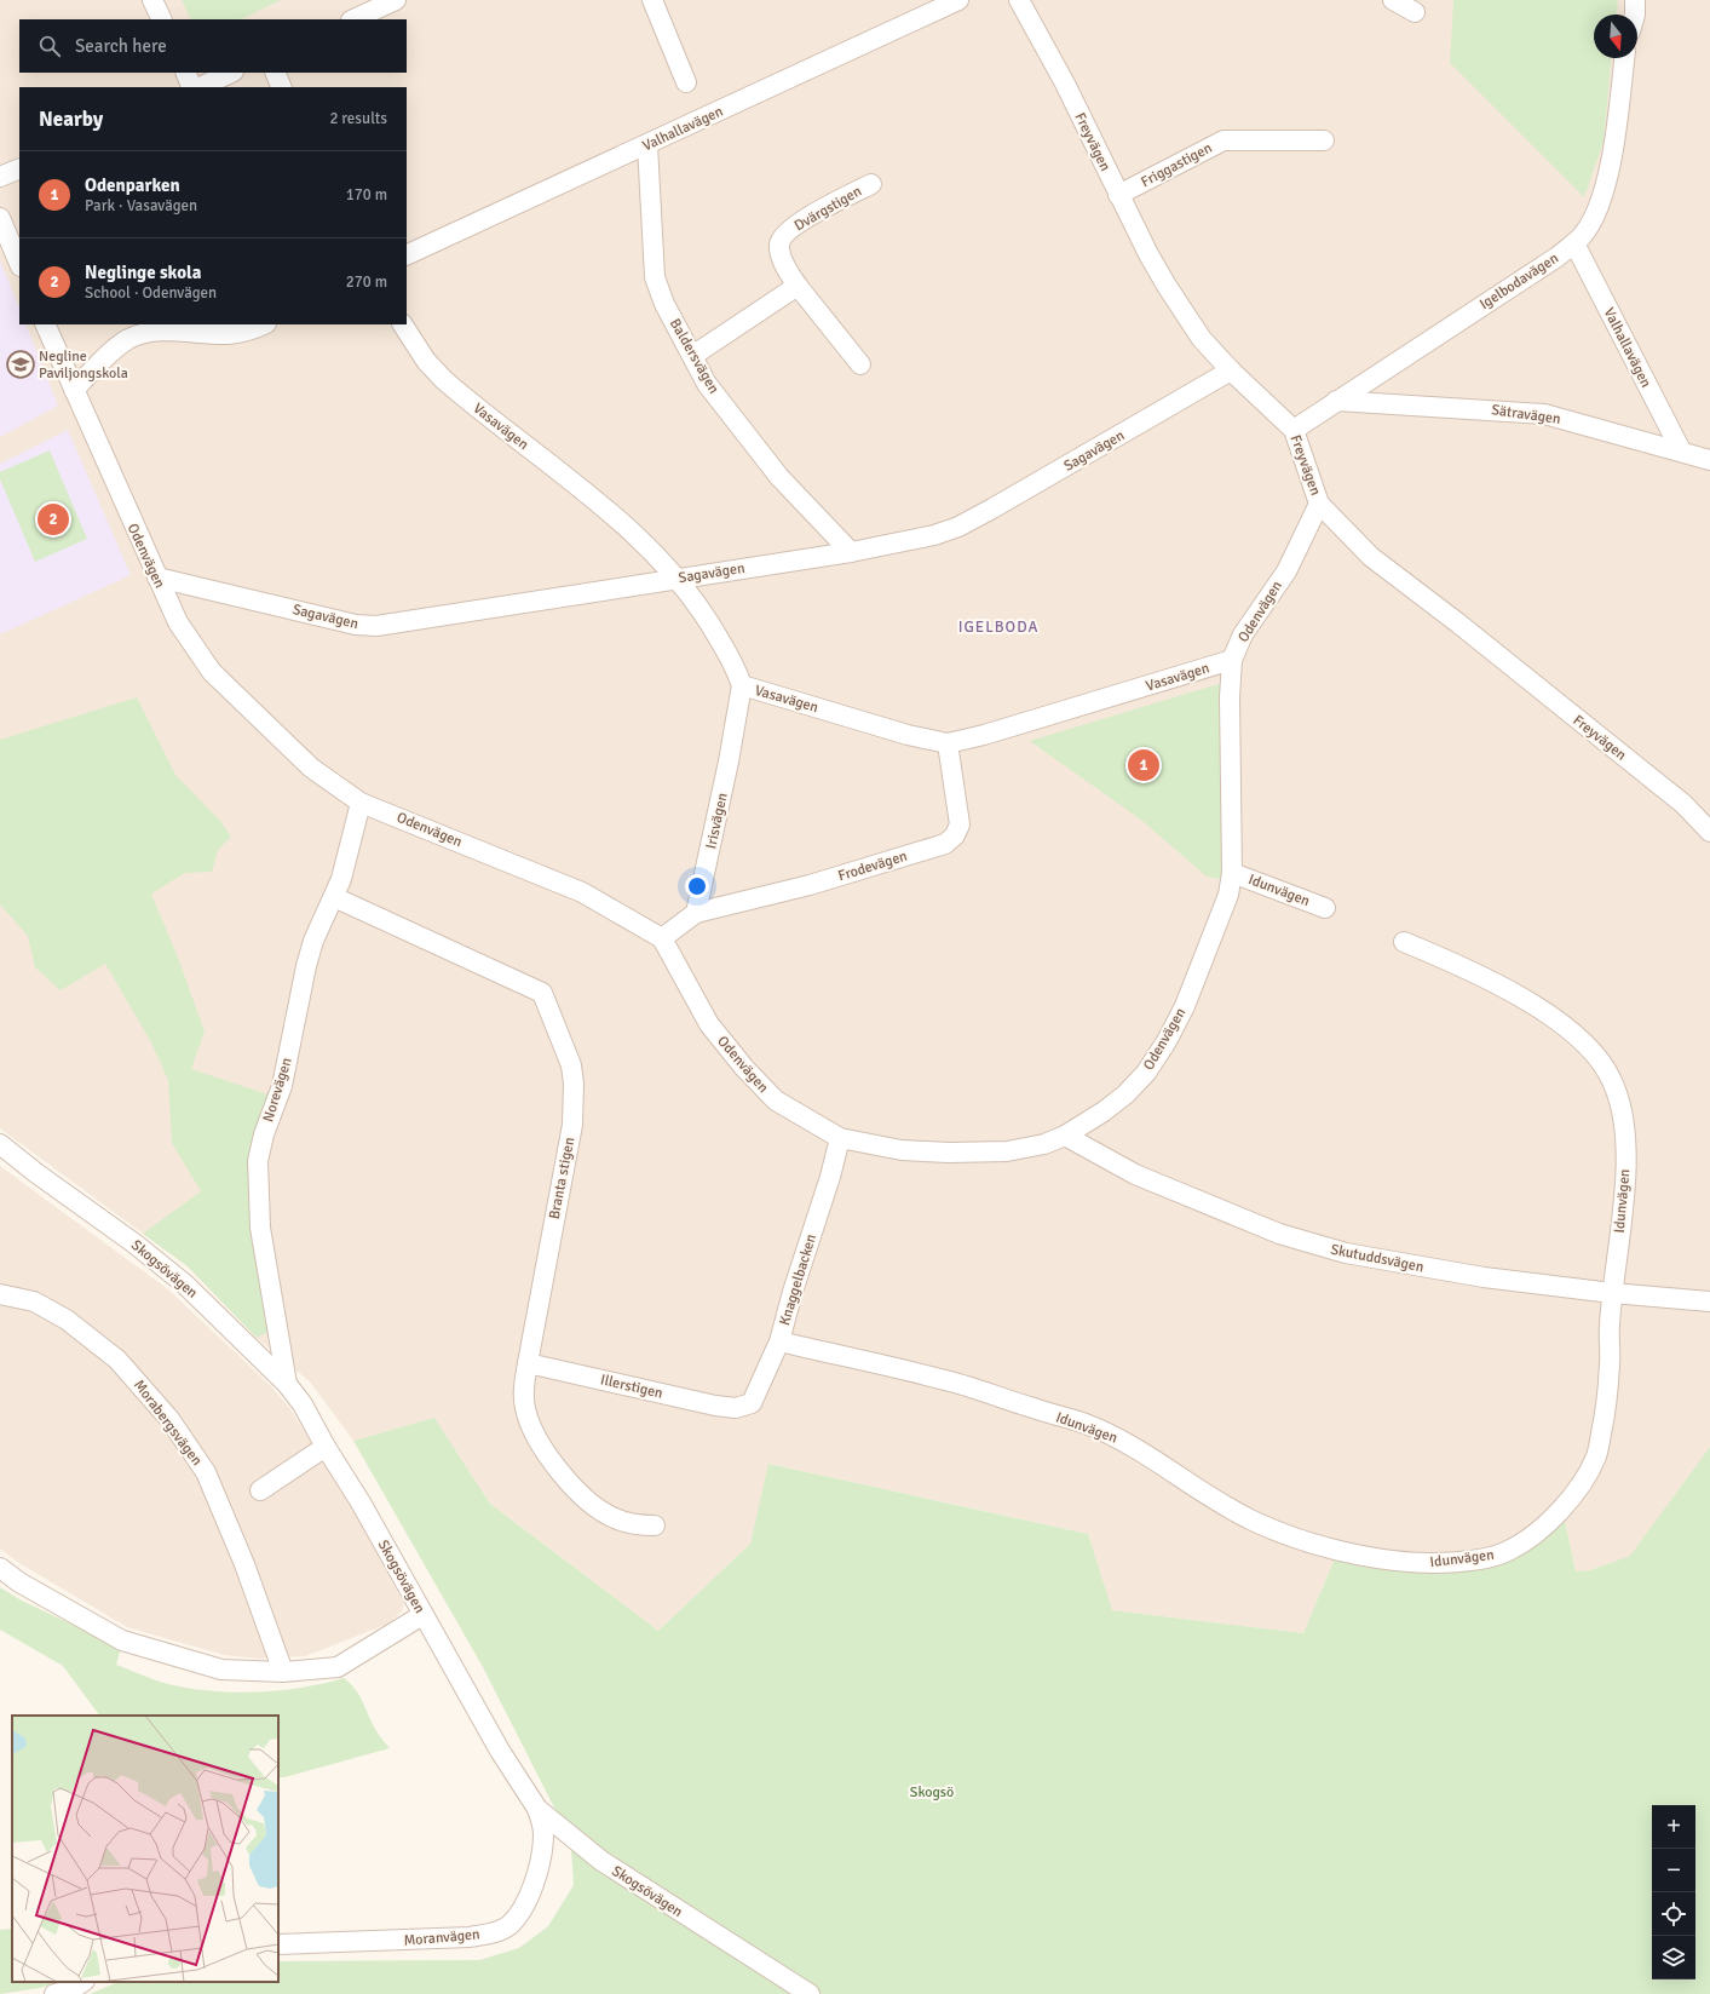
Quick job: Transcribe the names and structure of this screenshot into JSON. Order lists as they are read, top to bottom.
{
  "streets": {
    "street": [
      "Valhallavägen",
      "Freyvägen",
      "Friggastigen",
      "Dvärgstigen",
      "Igelbodavägen",
      "Baldersvägen",
      "Sätravägen",
      "Vasavägen",
      "Sagavägen",
      "Odenvägen",
      "Irisvägen",
      "Frodevägen",
      "Idunvägen",
      "Norevägen",
      "Branta stigen",
      "Skutuddsvägen",
      "Skogsövägen",
      "Knaggelbacken",
      "Illerstigen",
      "Morabergsvägen",
      "Moranvägen"
    ]
  },
  "crossings": [
    ["Valhallavägen", "Igelbodavägen"],
    ["Valhallavägen", "Baldersvägen"],
    ["Valhallavägen", "Sätravägen"],
    ["Freyvägen", "Friggastigen"],
    ["Freyvägen", "Igelbodavägen"],
    ["Freyvägen", "Sagavägen"],
    ["Freyvägen", "Odenvägen"],
    ["Igelbodavägen", "Sätravägen"],
    ["Baldersvägen", "Sagavägen"],
    ["Vasavägen", "Sagavägen"],
    ["Vasavägen", "Odenvägen"],
    ["Vasavägen", "Irisvägen"],
    ["Vasavägen", "Frodevägen"],
    ["Sagavägen", "Odenvägen"],
    ["Odenvägen", "Idunvägen"],
    ["Odenvägen", "Norevägen"],
    ["Odenvägen", "Skutuddsvägen"],
    ["Odenvägen", "Knaggelbacken"],
    ["Irisvägen", "Frodevägen"],
    ["Idunvägen", "Skutuddsvägen"],
    ["Idunvägen", "Knaggelbacken"],
    ["Norevägen", "Branta stigen"],
    ["Norevägen", "Skogsövägen"],
    ["Branta stigen", "Illerstigen"],
    ["Skogsövägen", "Moranvägen"],
    ["Knaggelbacken", "Illerstigen"]
  ],
  "districts": ["IGELBODA"],
  "parks": ["Skogsö"],
  "places": {
    "school or university": ["Negline Paviljongskola"]
  },
  "north": "bottom",
  "page": {
    "search": "Search here",
    "heading": ["Nearby", "2 results"],
    "list": [
      {
        "mark": "1",
        "name": "Odenparken",
        "note": "Park · Vasavägen",
        "value": "170 m"
      },
      {
        "mark": "2",
        "name": "Neglinge skola",
        "note": "School · Odenvägen",
        "value": "270 m"
      }
    ],
    "pins": ["2", "1"],
    "map_buttons": ["+", "−"]
  }
}
